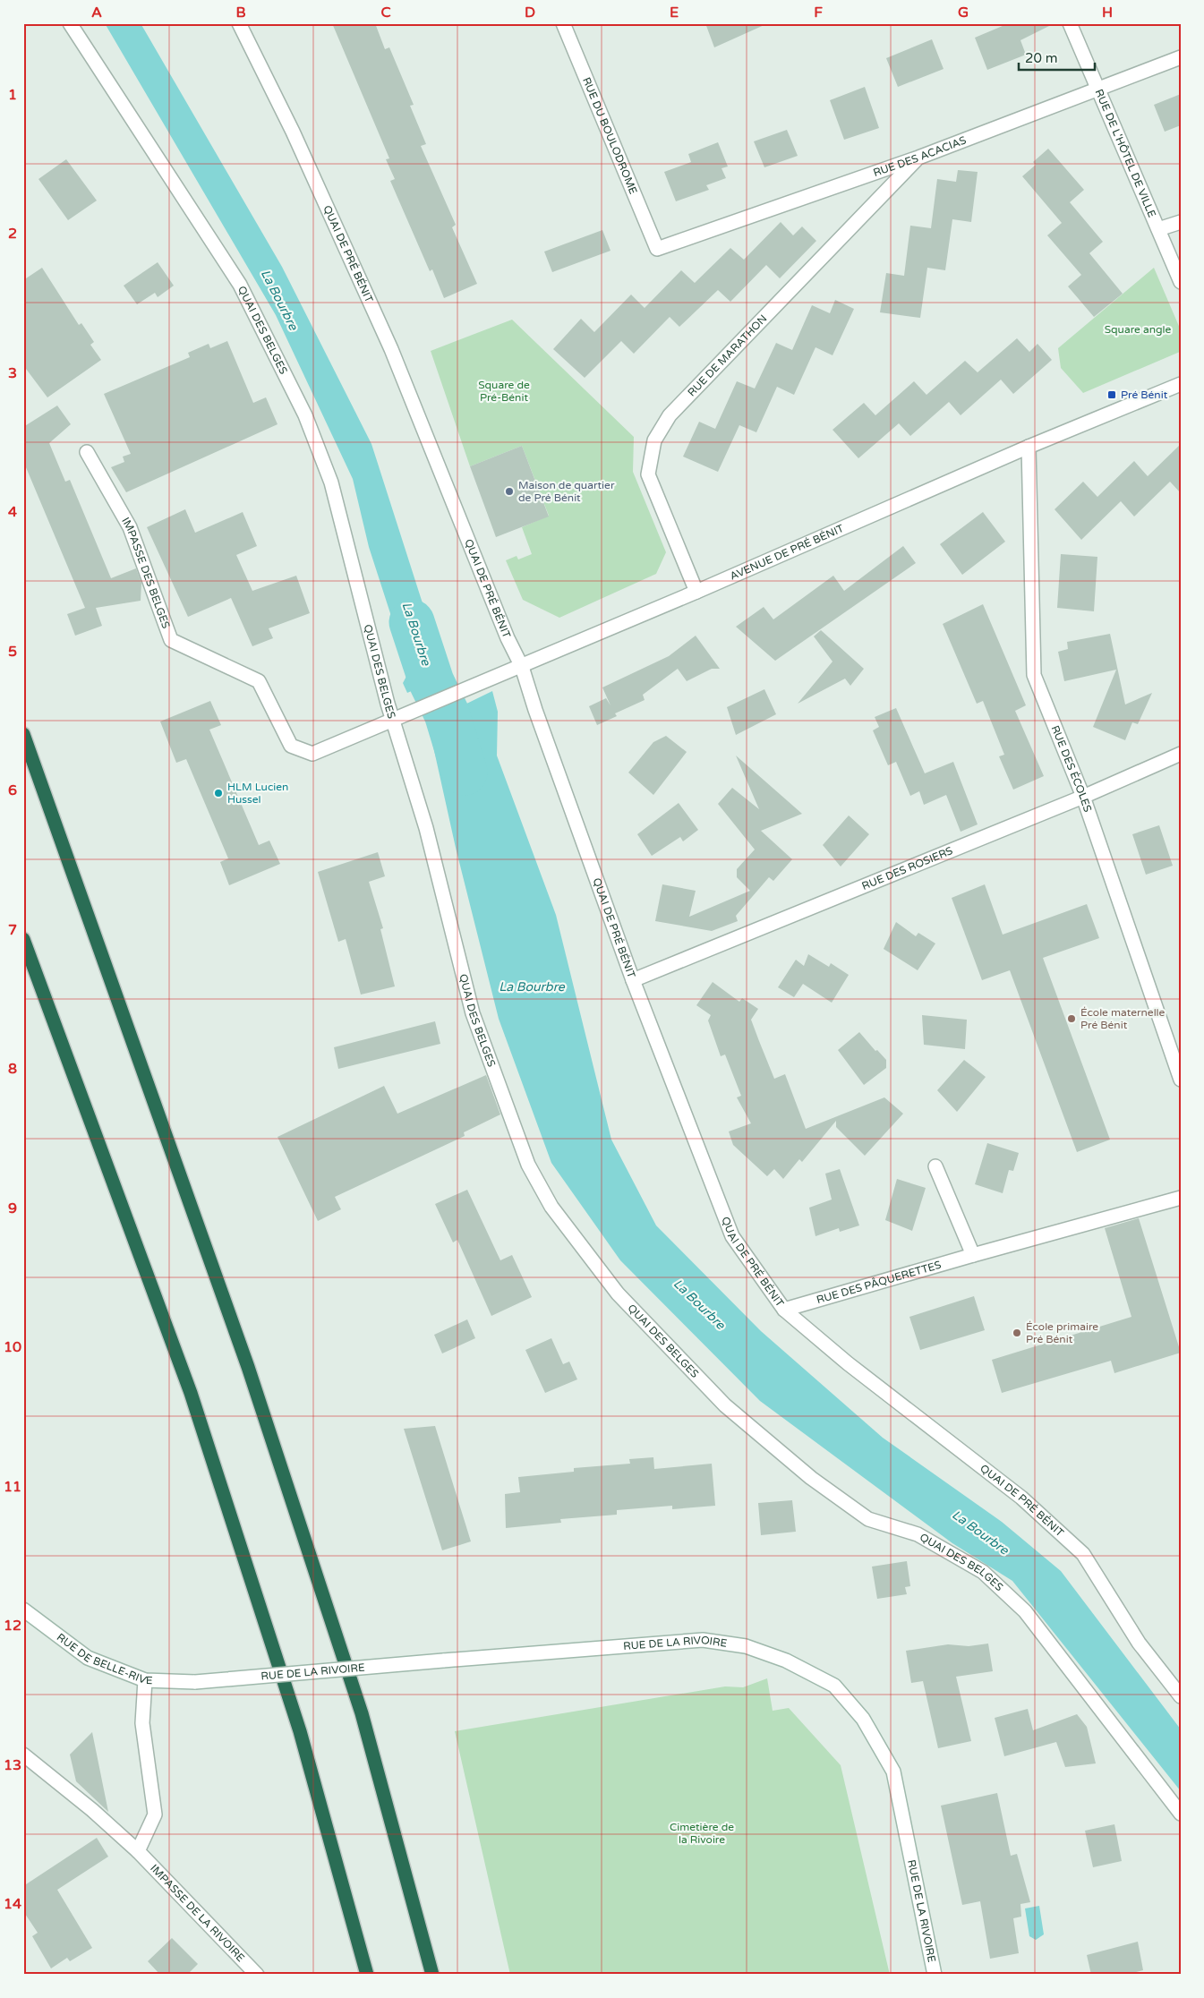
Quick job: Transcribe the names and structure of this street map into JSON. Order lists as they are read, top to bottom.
{
  "streets": {
    "street": [
      "RUE DU BOULODROME",
      "RUE DE L'HÔTEL DE VILLE",
      "RUE DES ACACIAS",
      "QUAI DE PRÉ BÉNIT",
      "QUAI DES BELGES",
      "RUE DE MARATHON",
      "AVENUE DE PRÉ BÉNIT",
      "IMPASSE DES BELGES",
      "RUE DES ÉCOLES",
      "RUE DES ROSIERS",
      "RUE DES PÂQUERETTES",
      "RUE DE LA RIVOIRE",
      "RUE DE BELLE-RIVE",
      "IMPASSE DE LA RIVOIRE"
    ]
  },
  "crossings": [
    ["RUE DU BOULODROME", "RUE DES ACACIAS"],
    ["RUE DE L'HÔTEL DE VILLE", "RUE DES ACACIAS"],
    ["RUE DES ACACIAS", "RUE DE MARATHON"],
    ["QUAI DE PRÉ BÉNIT", "AVENUE DE PRÉ BÉNIT"],
    ["QUAI DE PRÉ BÉNIT", "RUE DES ROSIERS"],
    ["QUAI DE PRÉ BÉNIT", "RUE DES PÂQUERETTES"],
    ["QUAI DES BELGES", "AVENUE DE PRÉ BÉNIT"],
    ["QUAI DES BELGES", "IMPASSE DES BELGES"],
    ["RUE DE MARATHON", "AVENUE DE PRÉ BÉNIT"],
    ["AVENUE DE PRÉ BÉNIT", "IMPASSE DES BELGES"],
    ["AVENUE DE PRÉ BÉNIT", "RUE DES ÉCOLES"],
    ["RUE DES ÉCOLES", "RUE DES ROSIERS"],
    ["RUE DE LA RIVOIRE", "RUE DE BELLE-RIVE"]
  ],
  "water": ["La Bourbre"],
  "parks": ["Square angle", "Square de Pré-Bénit", "Cimetière de la Rivoire"],
  "places": {
    "transit": ["Pré Bénit"],
    "other": [
      "Maison de quartier de Pré Bénit",
      "HLM Lucien Hussel",
      "École maternelle Pré Bénit",
      "École primaire Pré Bénit"
    ]
  },
  "scale_bar": "20 m",
  "grid": {
    "columns": [
      "A",
      "B",
      "C",
      "D",
      "E",
      "F",
      "G",
      "H"
    ],
    "rows": [
      "1",
      "2",
      "3",
      "4",
      "5",
      "6",
      "7",
      "8",
      "9",
      "10",
      "11",
      "12",
      "13",
      "14"
    ]
  }
}
